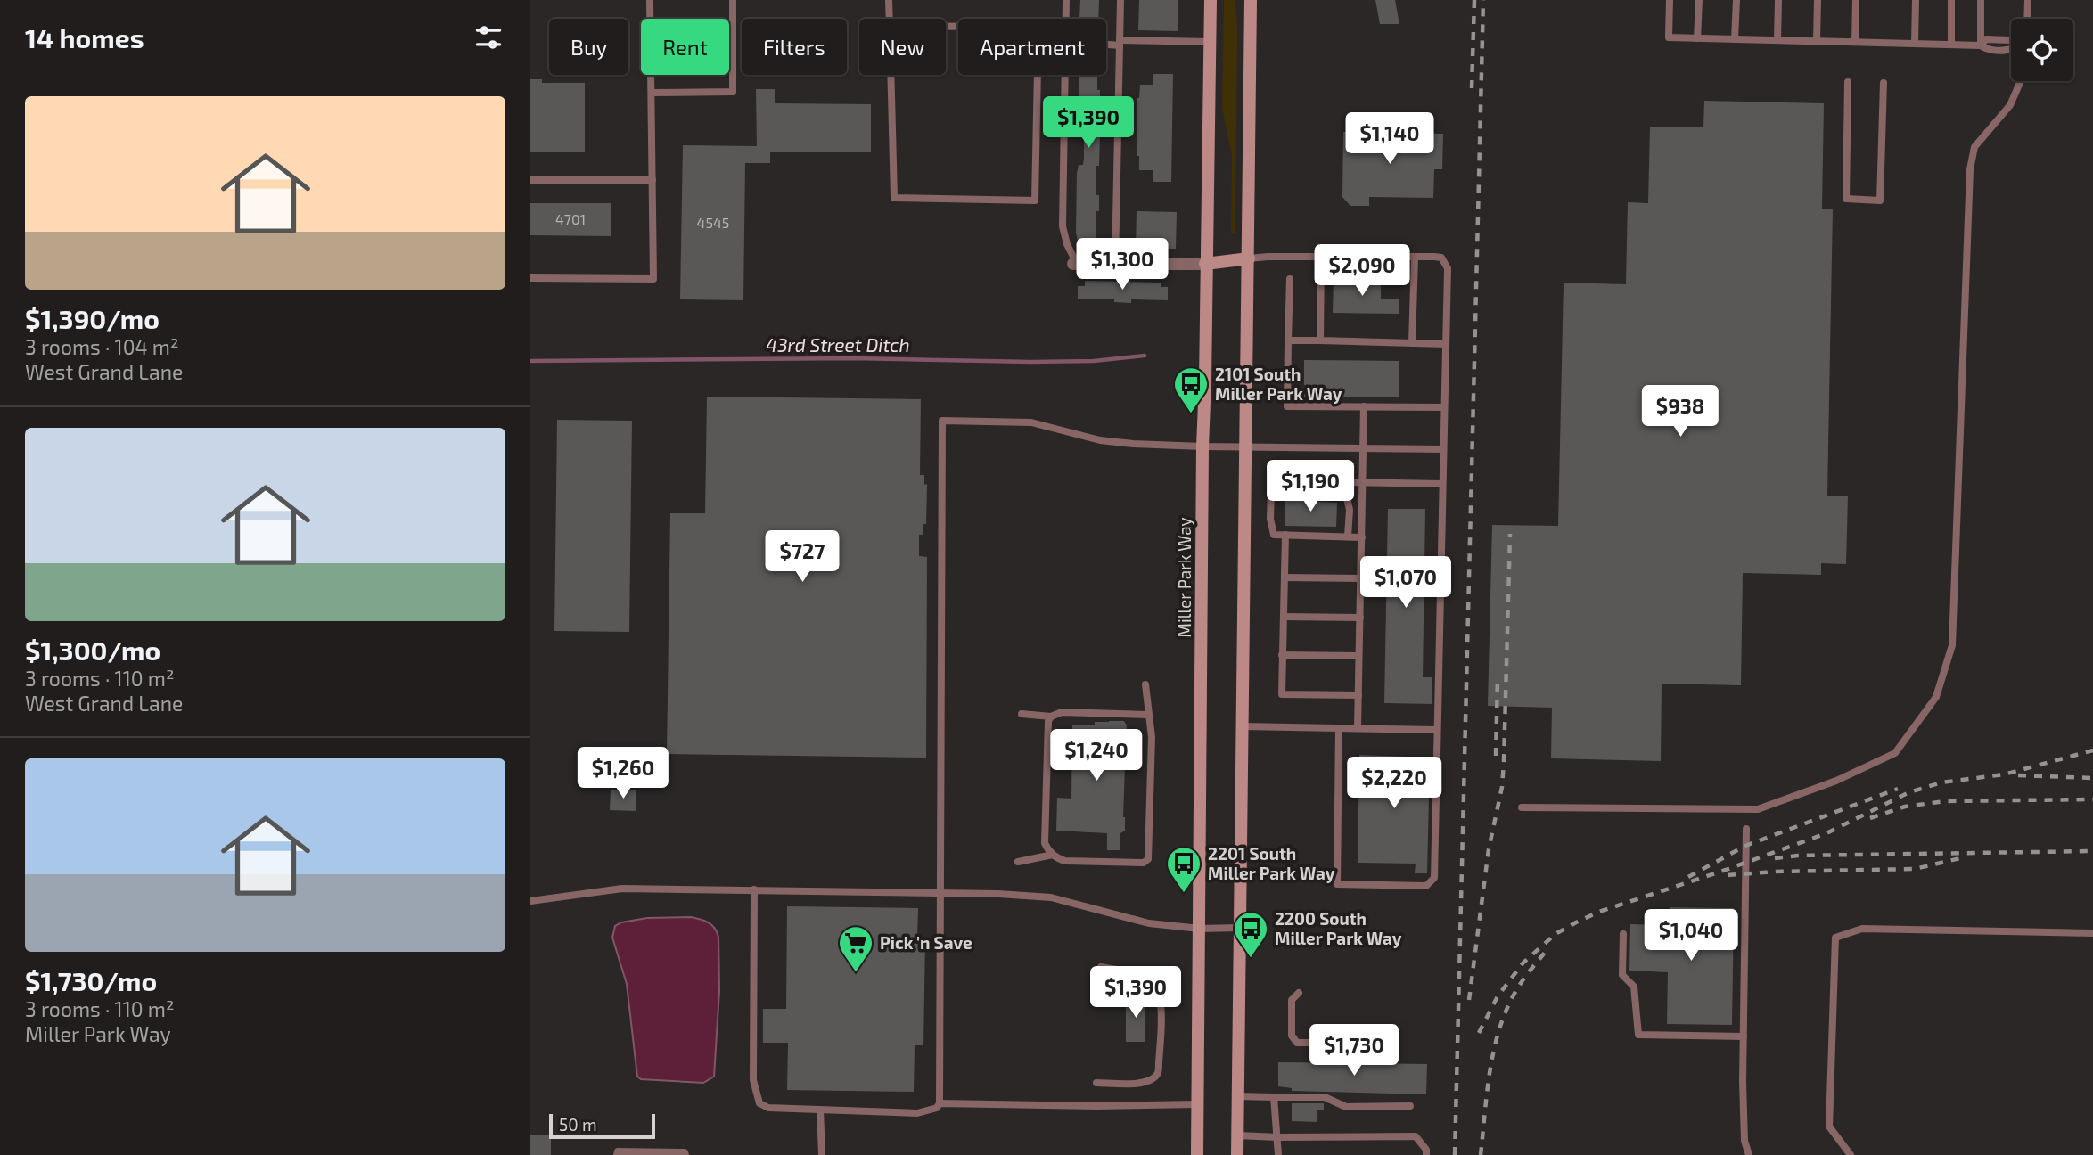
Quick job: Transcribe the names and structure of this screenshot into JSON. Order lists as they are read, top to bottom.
{
  "streets": {
    "main road": ["Miller Park Way"]
  },
  "water": ["43rd Street Ditch"],
  "places": {
    "bus stop": ["2101 South Miller Park Way", "2201 South Miller Park Way", "2200 South Miller Park Way"],
    "supermarket": ["Pick 'n Save"]
  },
  "house_numbers": ["4701", "4545"],
  "scale_bar": "50 m",
  "page": {
    "heading": "14 homes",
    "chip": [
      "Buy",
      "Rent",
      "Filters",
      "New",
      "Apartment"
    ],
    "list": [
      {
        "name": "$1,390/mo",
        "note": "3 rooms · 104 m² · West Grand Lane"
      },
      {
        "name": "$1,300/mo",
        "note": "3 rooms · 110 m² · West Grand Lane"
      },
      {
        "name": "$1,730/mo",
        "note": "3 rooms · 110 m² · Miller Park Way"
      }
    ],
    "price": [
      "$1,390",
      "$1,140",
      "$1,300",
      "$2,090",
      "$938",
      "$1,190",
      "$727",
      "$1,070",
      "$1,240",
      "$1,260",
      "$2,220",
      "$1,040",
      "$1,390",
      "$1,730"
    ],
    "scale": "50 m"
  }
}
